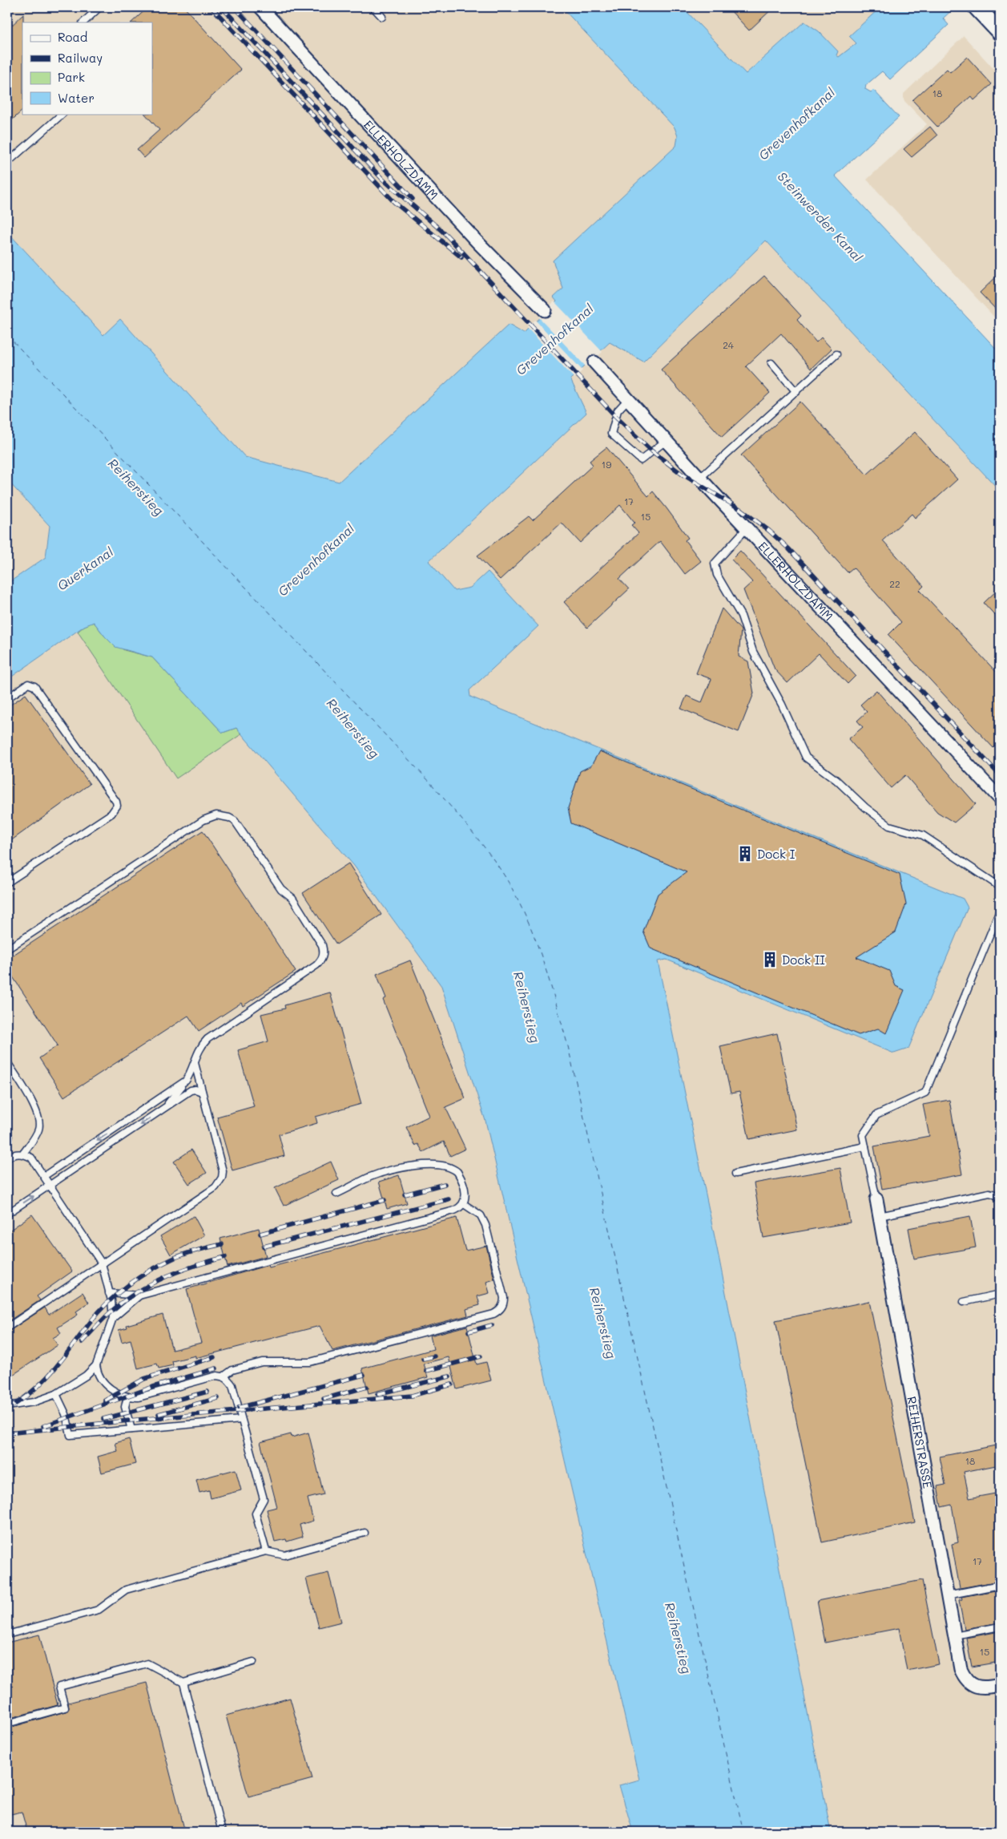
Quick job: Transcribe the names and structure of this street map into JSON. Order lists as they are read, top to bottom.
{
  "streets": {
    "street": ["ELLERHOLZDAMM", "REIHERSTRASSE"]
  },
  "water": [
    "Grevenhofkanal",
    "Steinwerder Kanal",
    "Reiherstieg",
    "Querkanal"
  ],
  "places": {
    "building": ["Dock I", "Dock II"]
  },
  "house_numbers": [
    "18",
    "24",
    "19",
    "17",
    "15",
    "22",
    "18",
    "17",
    "15"
  ],
  "legend": [
    "Road",
    "Railway",
    "Park",
    "Water"
  ]
}
